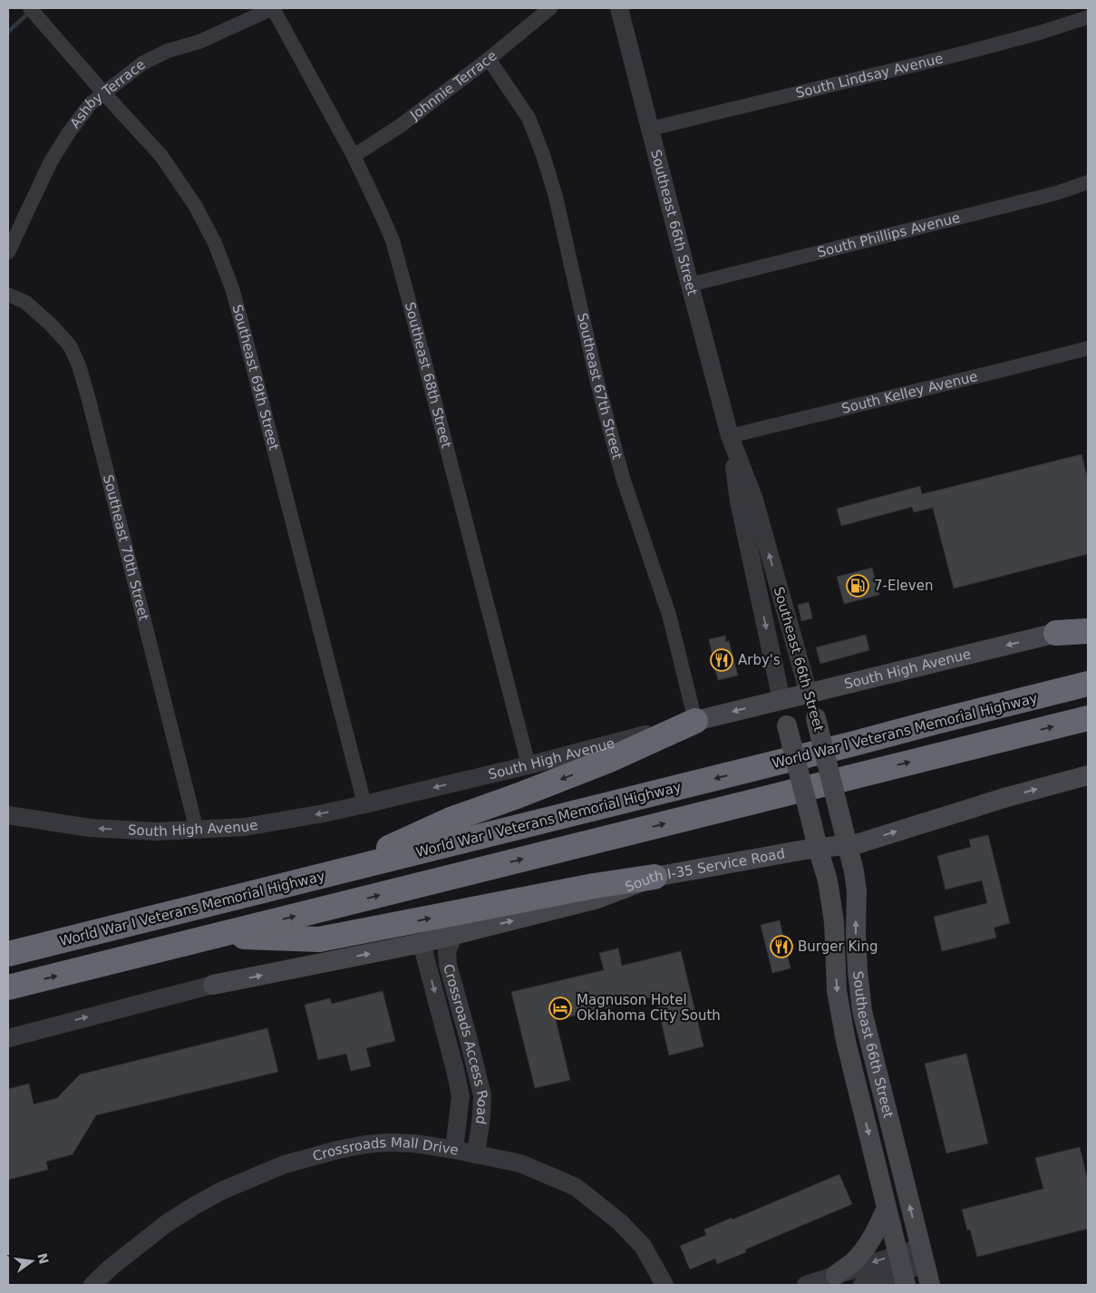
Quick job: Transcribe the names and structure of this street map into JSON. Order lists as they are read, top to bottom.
{
  "streets": {
    "highway": ["World War I Veterans Memorial Highway"],
    "main road": ["Southeast 66th Street", "South High Avenue", "South I-35 Service Road"],
    "street": [
      "South Lindsay Avenue",
      "Johnnie Terrace",
      "Ashby Terrace",
      "South Phillips Avenue",
      "Southeast 68th Street",
      "Southeast 69th Street",
      "Southeast 67th Street",
      "South Kelley Avenue",
      "Southeast 70th Street",
      "Crossroads Access Road",
      "Crossroads Mall Drive"
    ]
  },
  "crossings": [
    ["South Lindsay Avenue", "Southeast 66th Street"],
    ["Johnnie Terrace", "Southeast 68th Street"],
    ["Johnnie Terrace", "Southeast 67th Street"],
    ["Ashby Terrace", "Southeast 68th Street"],
    ["Ashby Terrace", "Southeast 69th Street"],
    ["Southeast 66th Street", "South Phillips Avenue"],
    ["Southeast 66th Street", "South Kelley Avenue"],
    ["Southeast 66th Street", "South High Avenue"],
    ["Southeast 66th Street", "South I-35 Service Road"],
    ["Southeast 68th Street", "South High Avenue"],
    ["Southeast 69th Street", "South High Avenue"],
    ["Southeast 67th Street", "South High Avenue"],
    ["Southeast 70th Street", "South High Avenue"],
    ["South I-35 Service Road", "Crossroads Access Road"],
    ["Crossroads Access Road", "Crossroads Mall Drive"]
  ],
  "one_way": ["South High Avenue", "South I-35 Service Road"],
  "places": {
    "fuel station": ["7-Eleven"],
    "restaurant": ["Arby's", "Burger King"],
    "hotel": ["Magnuson Hotel Oklahoma City South"]
  },
  "north": "right"
}
